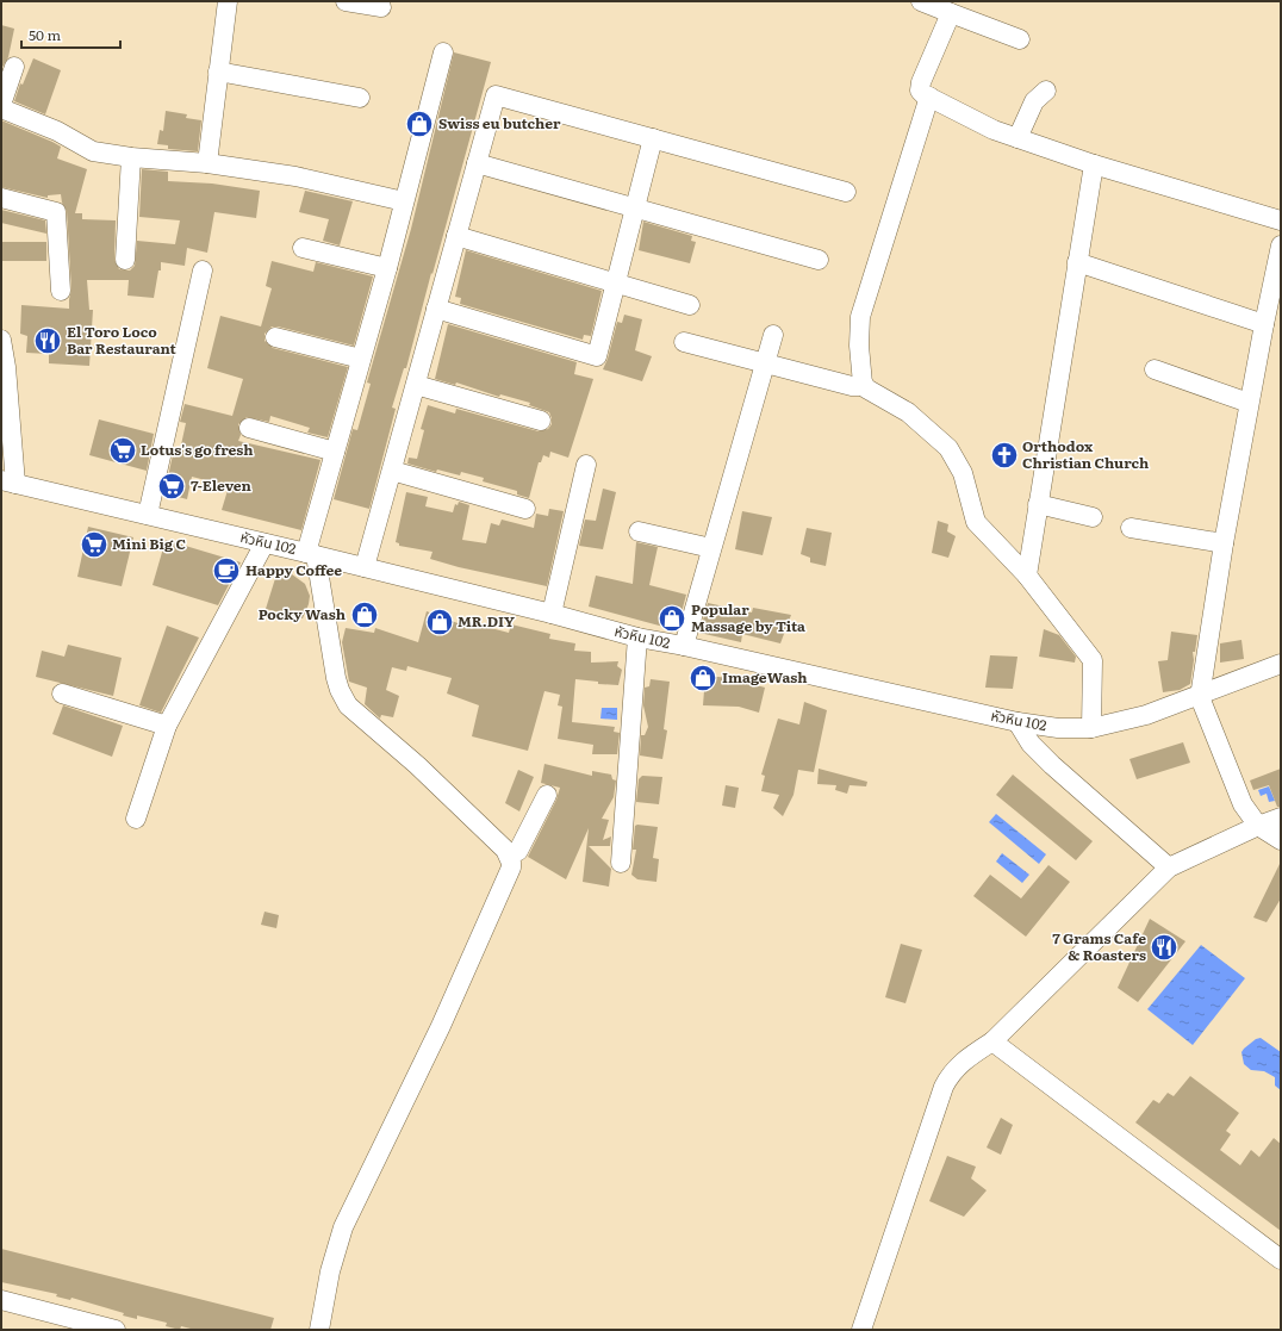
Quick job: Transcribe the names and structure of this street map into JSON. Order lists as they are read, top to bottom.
{
  "streets": {
    "street": ["หัวหิน 102"]
  },
  "places": {
    "shop": [
      "Swiss eu butcher",
      "Pocky Wash",
      "Popular Massage by Tita",
      "MR.DIY",
      "ImageWash"
    ],
    "restaurant": ["El Toro Loco Bar Restaurant", "7 Grams Cafe & Roasters"],
    "supermarket": ["Lotus's go fresh", "7-Eleven", "Mini Big C"],
    "church": ["Orthodox Christian Church"],
    "cafe": ["Happy Coffee"]
  },
  "scale_bar": "50 m"
}
